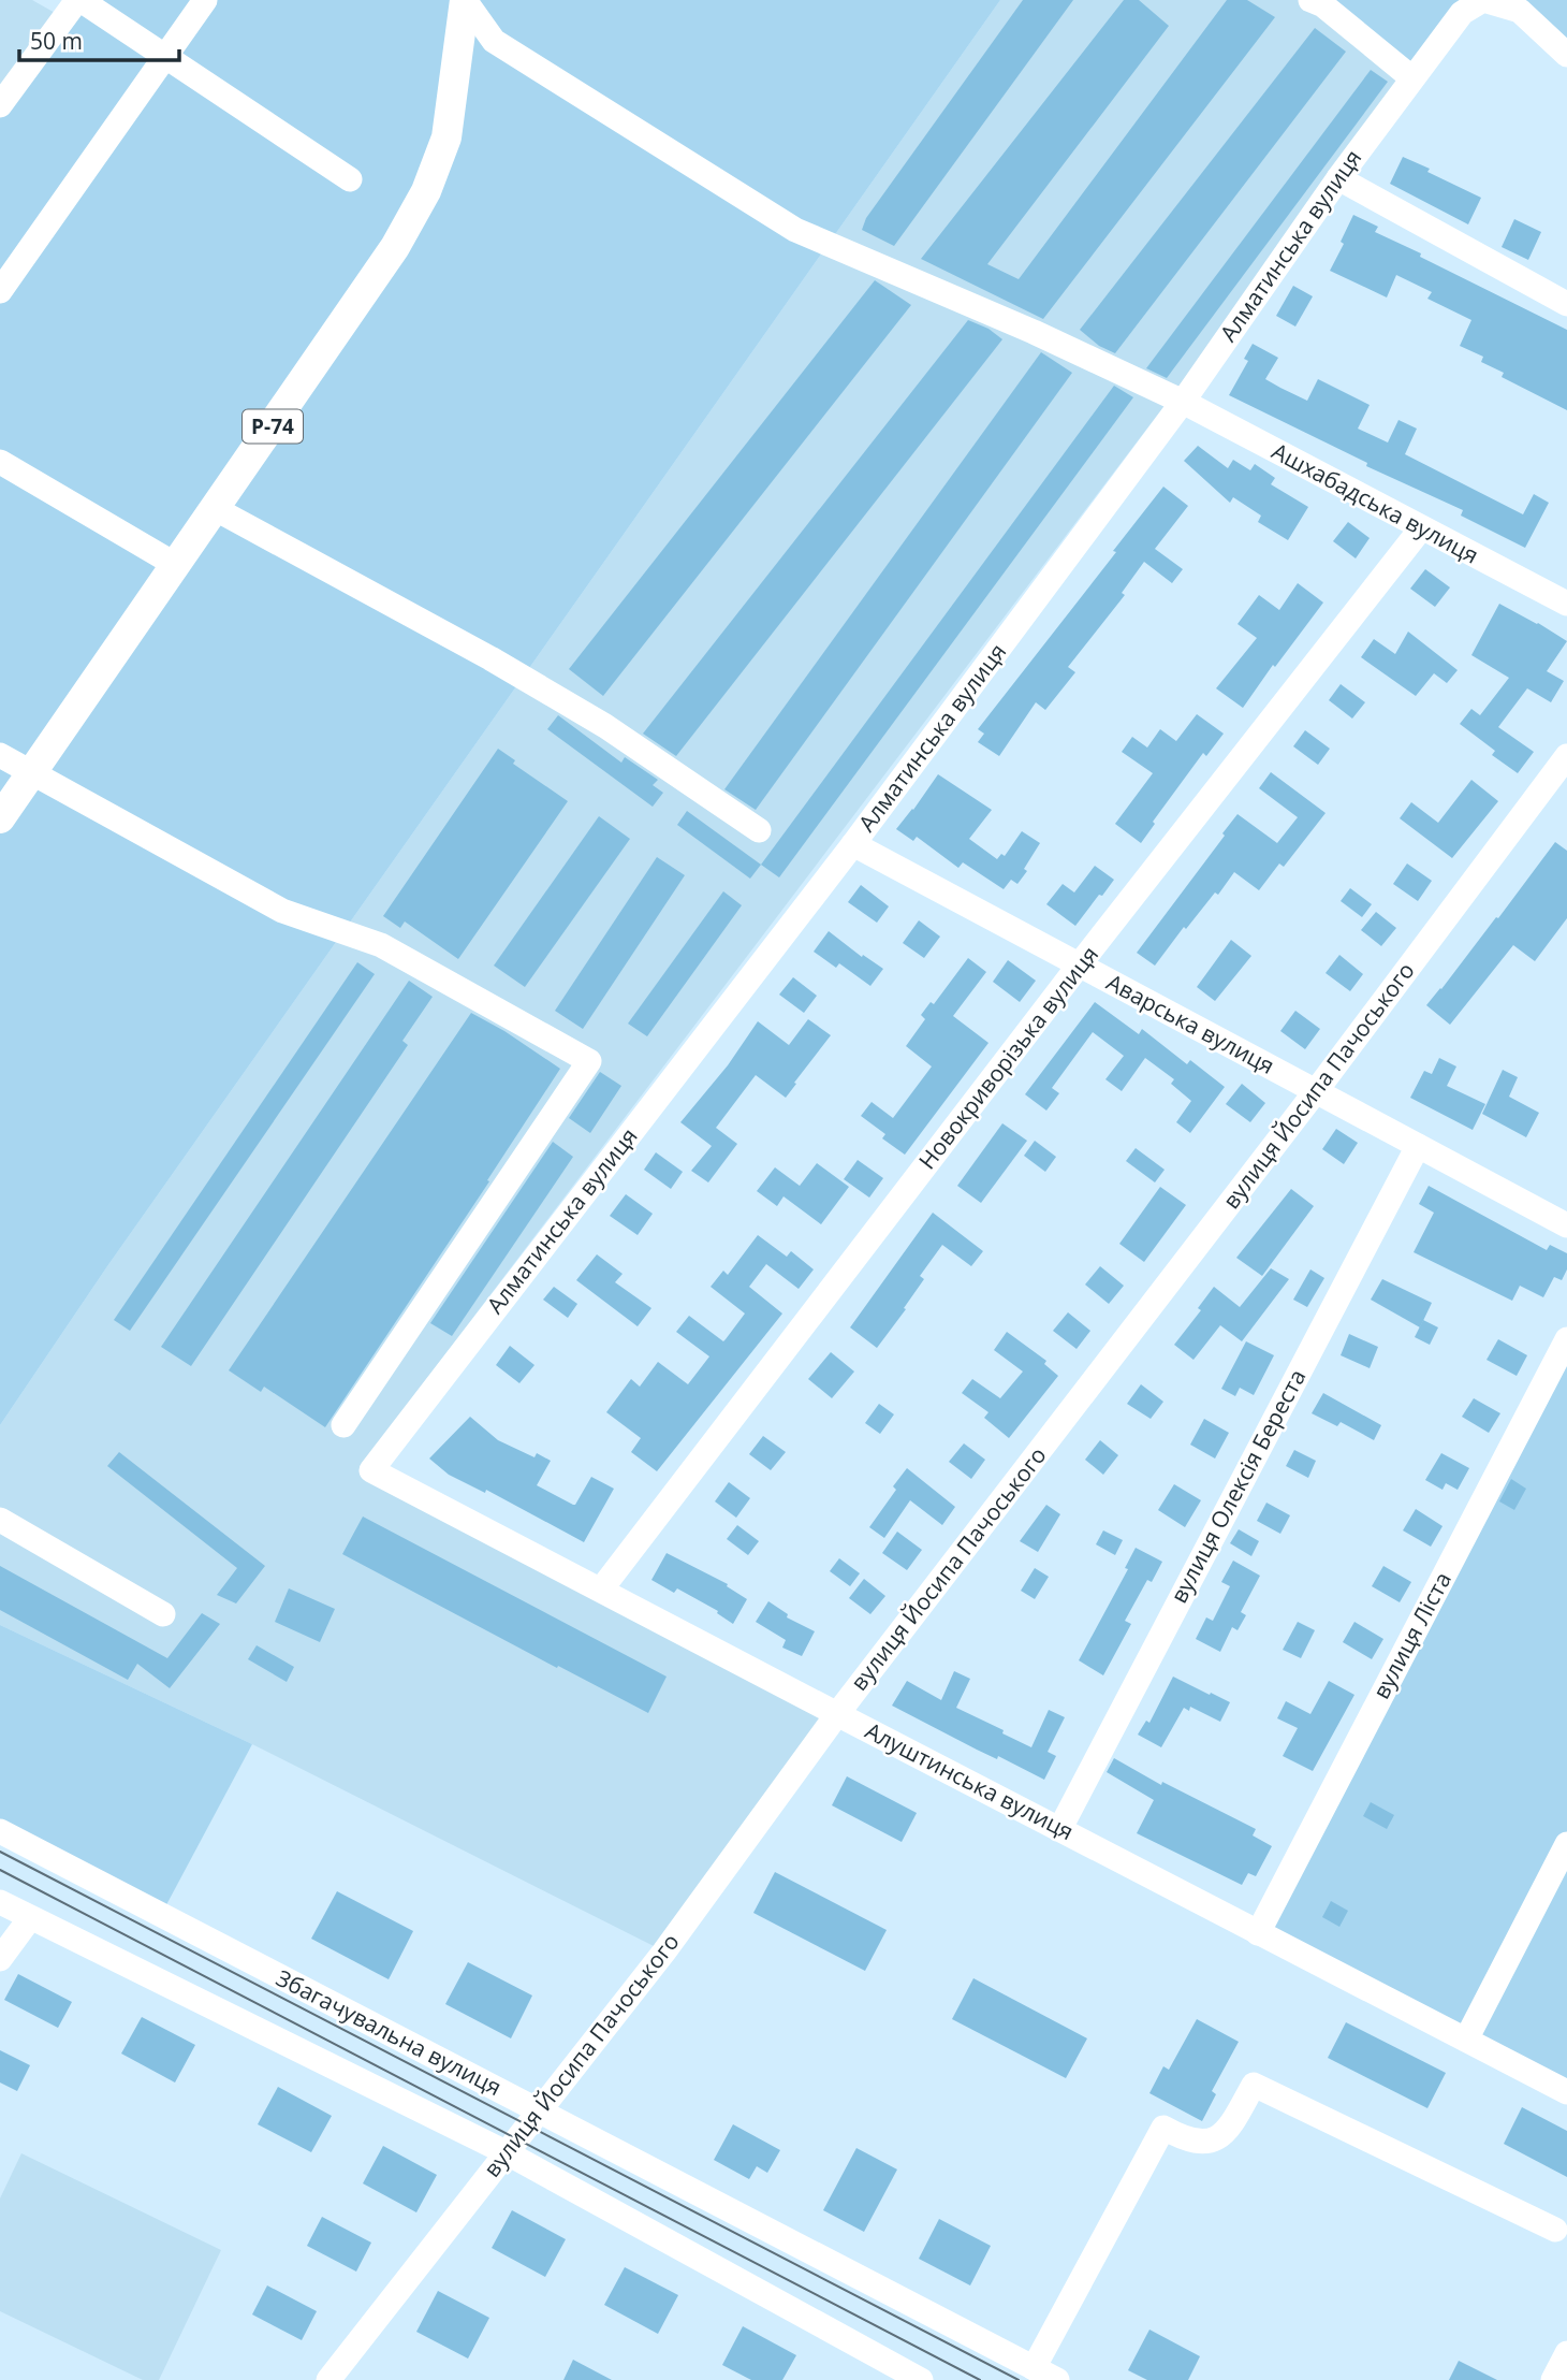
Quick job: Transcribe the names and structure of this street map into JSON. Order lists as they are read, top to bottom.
{
  "streets": {
    "main road": ["Р-74"],
    "street": [
      "Алматинська вулиця",
      "Ашхабадська вулиця",
      "Аварська вулиця",
      "Новокриворізька вулиця",
      "вулиця Йосипа Пачоського",
      "вулиця Олексія Береста",
      "вулиця Ліста",
      "Алуштинська вулиця",
      "Збагачувальна вулиця"
    ]
  },
  "crossings": [
    ["Алматинська вулиця", "Ашхабадська вулиця"],
    ["Алматинська вулиця", "Аварська вулиця"],
    ["Алматинська вулиця", "Алуштинська вулиця"],
    ["Р-74", "Ашхабадська вулиця"],
    ["Ашхабадська вулиця", "Новокриворізька вулиця"],
    ["Аварська вулиця", "Новокриворізька вулиця"],
    ["Аварська вулиця", "вулиця Йосипа Пачоського"],
    ["Аварська вулиця", "вулиця Олексія Береста"],
    ["Новокриворізька вулиця", "Алуштинська вулиця"],
    ["вулиця Йосипа Пачоського", "Алуштинська вулиця"],
    ["вулиця Йосипа Пачоського", "Збагачувальна вулиця"],
    ["вулиця Олексія Береста", "Алуштинська вулиця"],
    ["вулиця Ліста", "Алуштинська вулиця"]
  ],
  "scale_bar": "50 m"
}
